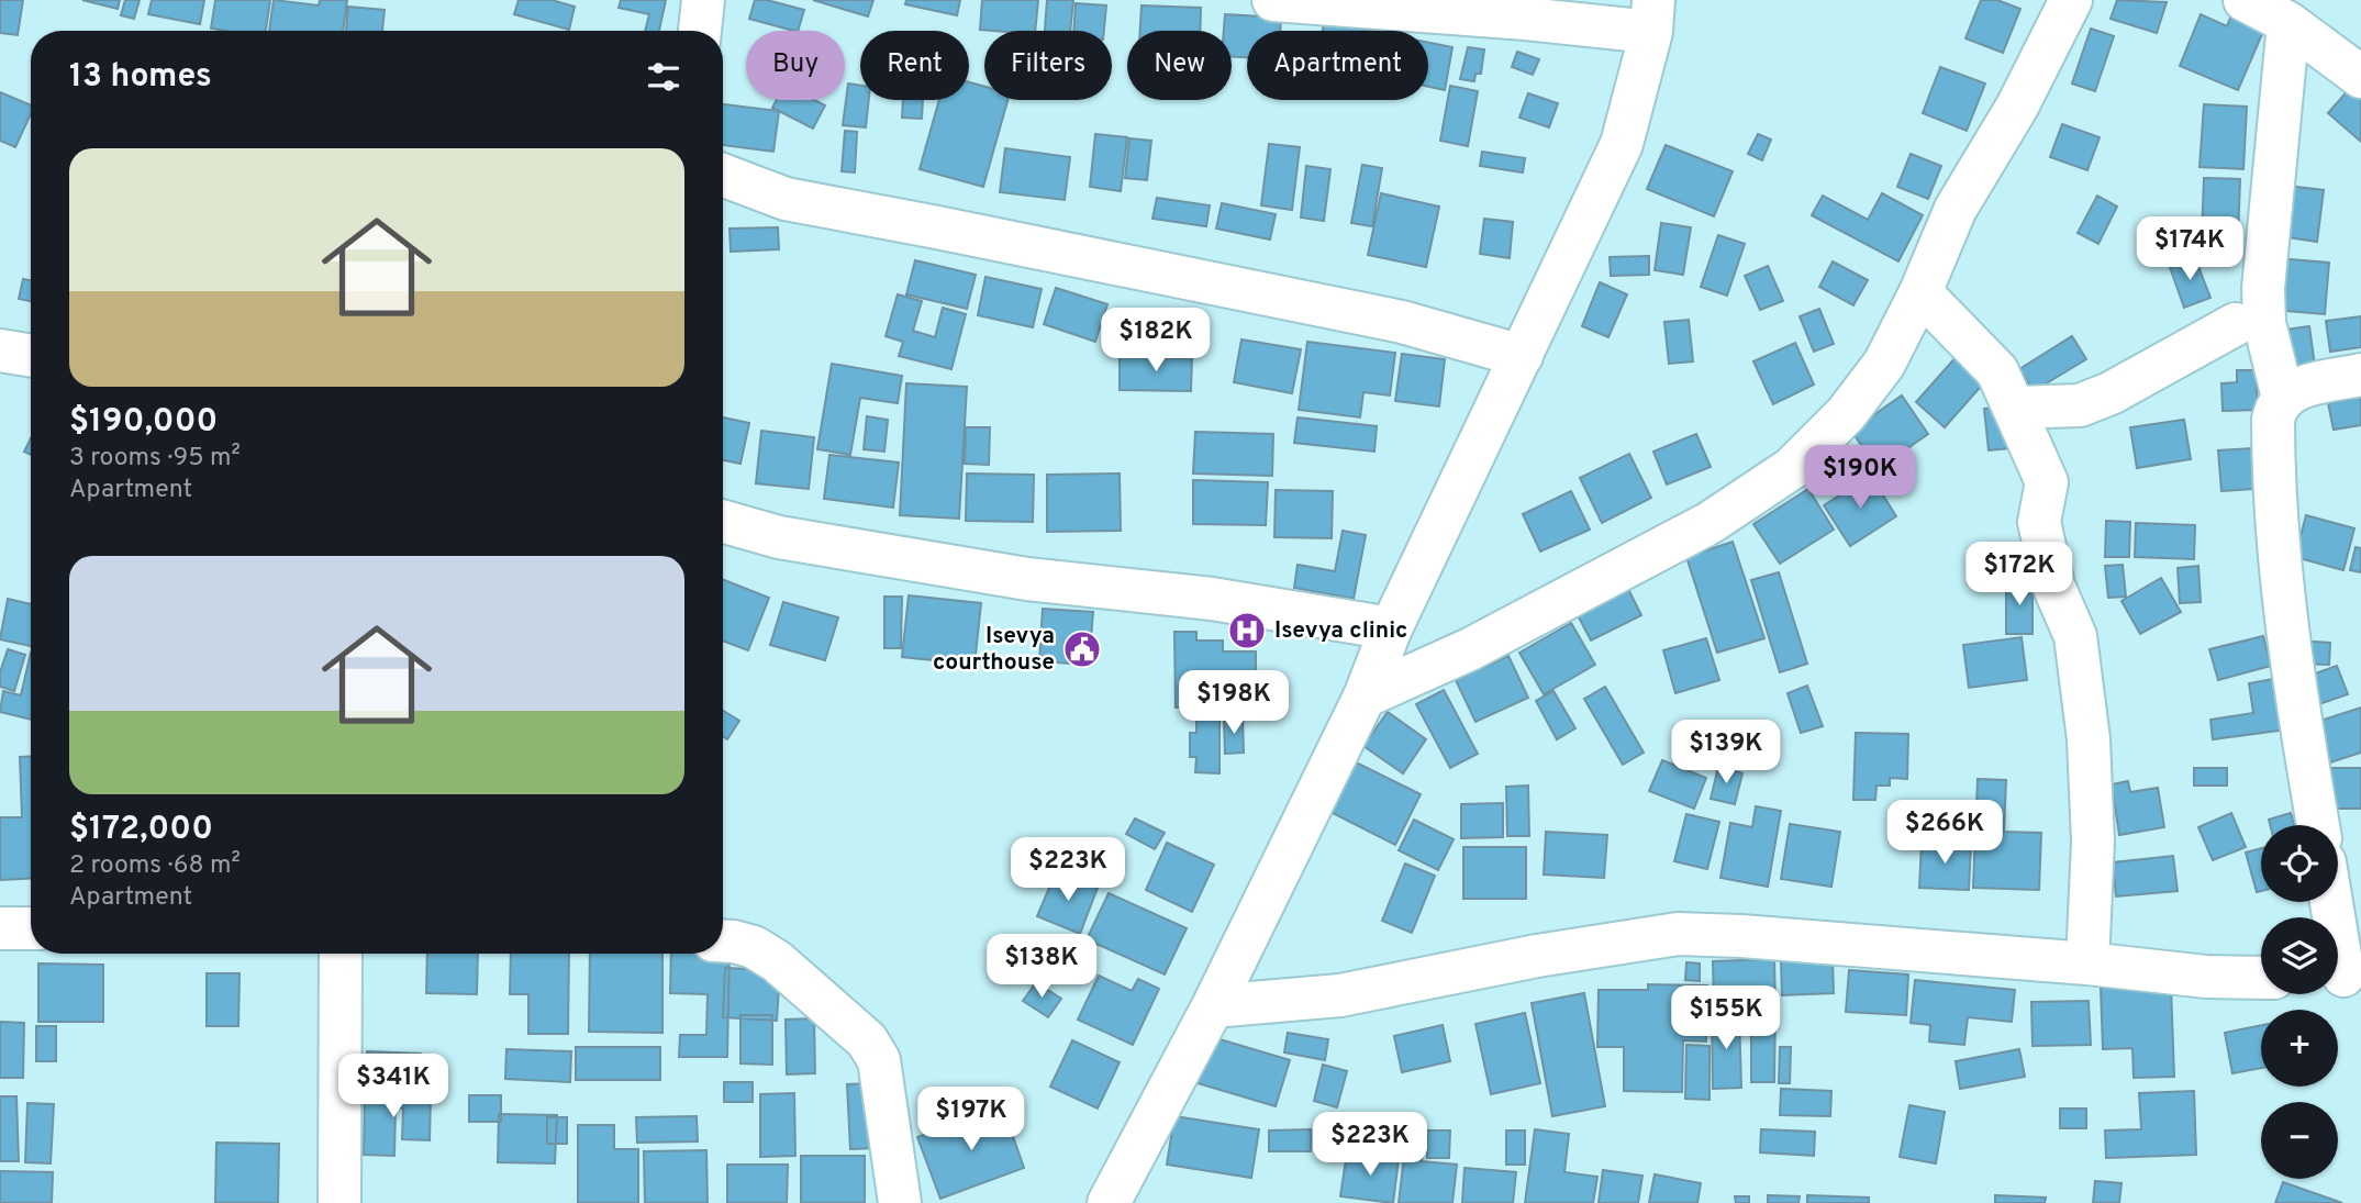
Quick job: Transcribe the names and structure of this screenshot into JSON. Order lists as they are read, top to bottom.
{
  "places": {
    "hospital": ["Isevya clinic"],
    "public building": ["Isevya courthouse"]
  },
  "page": {
    "chip": [
      "Buy",
      "Rent",
      "Filters",
      "New",
      "Apartment"
    ],
    "heading": "13 homes",
    "list": [
      {
        "name": "$190,000",
        "note": "3 rooms · 95 m² · Apartment"
      },
      {
        "name": "$172,000",
        "note": "2 rooms · 68 m² · Apartment"
      }
    ],
    "price": [
      "$174K",
      "$182K",
      "$190K",
      "$172K",
      "$198K",
      "$139K",
      "$266K",
      "$223K",
      "$138K",
      "$155K",
      "$341K",
      "$197K",
      "$223K"
    ],
    "map_buttons": ["+", "−"]
  }
}
